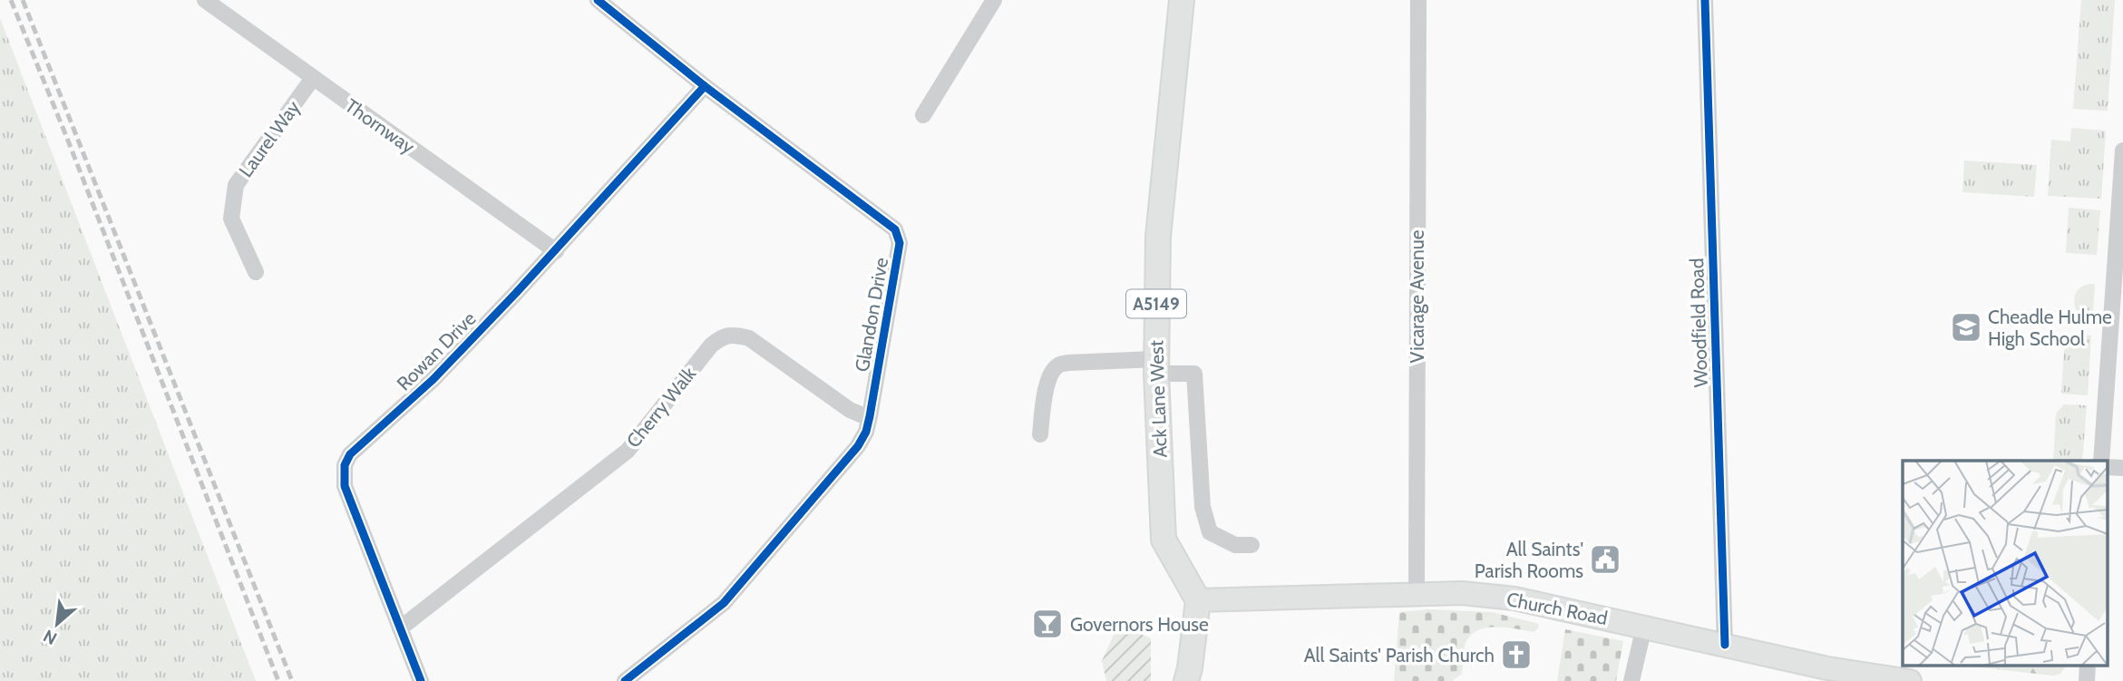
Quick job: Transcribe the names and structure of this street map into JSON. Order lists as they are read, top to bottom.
{
  "streets": {
    "main road": ["A5149", "Ack Lane West", "Church Road"],
    "street": [
      "Thornway",
      "Laurel Way",
      "Vicarage Avenue",
      "Glandon Drive",
      "Woodfield Road",
      "Rowan Drive",
      "Cherry Walk"
    ]
  },
  "crossings": [
    ["Thornway", "Laurel Way"],
    ["Thornway", "Rowan Drive"],
    ["Vicarage Avenue", "Church Road"],
    ["Glandon Drive", "Rowan Drive"],
    ["Glandon Drive", "Cherry Walk"],
    ["Woodfield Road", "Church Road"],
    ["Rowan Drive", "Cherry Walk"],
    ["Ack Lane West", "Church Road"]
  ],
  "places": {
    "school or university": ["Cheadle Hulme High School"],
    "public building": ["All Saints' Parish Rooms"],
    "bar": ["Governors House"],
    "church": ["All Saints' Parish Church"]
  },
  "north": "bottom left"
}
